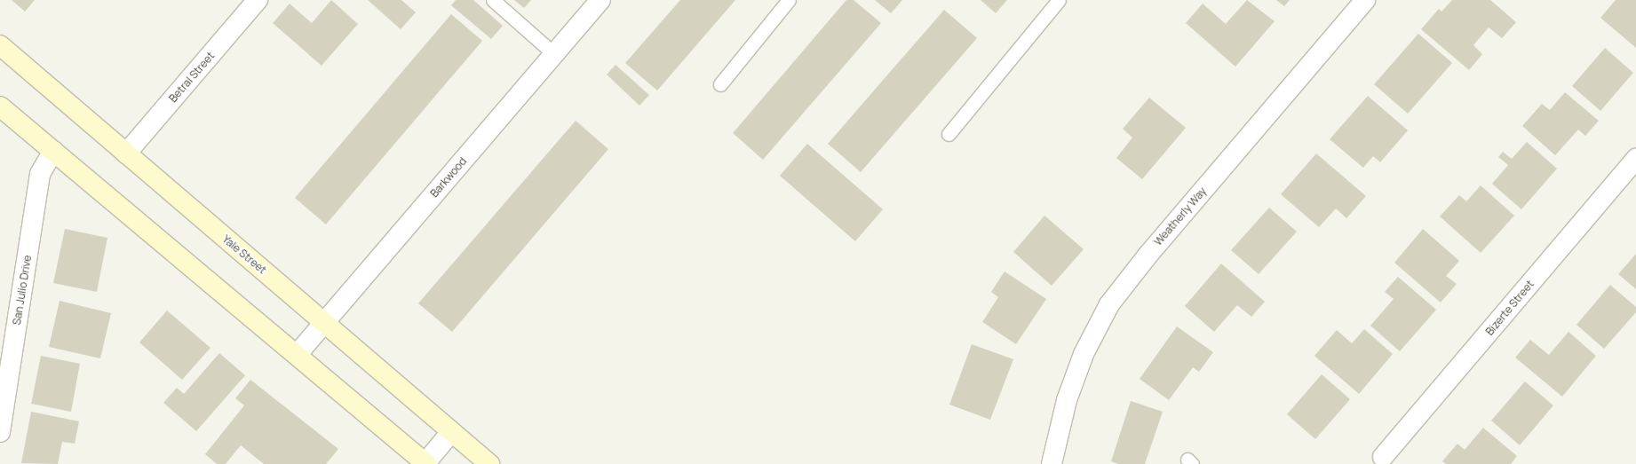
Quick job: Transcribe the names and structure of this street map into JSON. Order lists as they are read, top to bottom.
{
  "streets": {
    "main road": ["Yale Street"],
    "street": [
      "Betral Street",
      "Barkwood",
      "Weatherly Way",
      "San Julio Drive",
      "Bizerte Street"
    ]
  },
  "crossings": [
    ["Betral Street", "Yale Street"],
    ["Barkwood", "Yale Street"]
  ]
}
